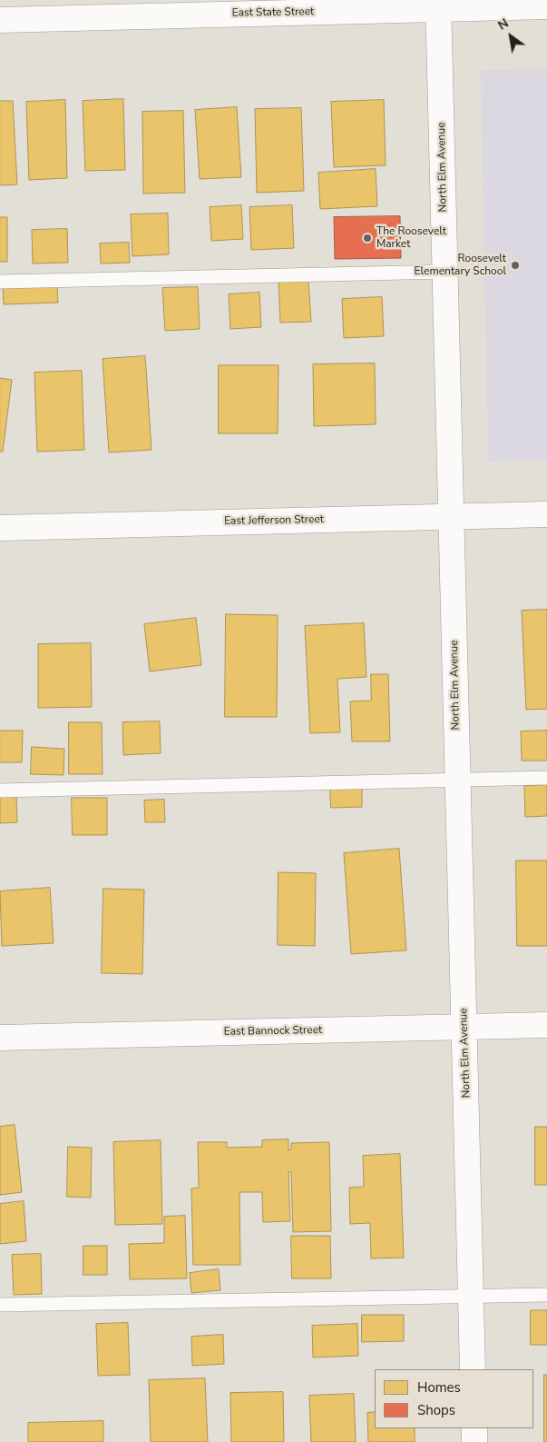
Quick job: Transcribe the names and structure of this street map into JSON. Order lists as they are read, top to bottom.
{
  "streets": {
    "street": [
      "East State Street",
      "North Elm Avenue",
      "East Jefferson Street",
      "East Bannock Street"
    ]
  },
  "crossings": [
    ["East State Street", "North Elm Avenue"],
    ["North Elm Avenue", "East Jefferson Street"],
    ["North Elm Avenue", "East Bannock Street"]
  ],
  "places": ["The Roosevelt Market", "Roosevelt Elementary School"],
  "legend": ["Homes", "Shops"],
  "north": "top left"
}
